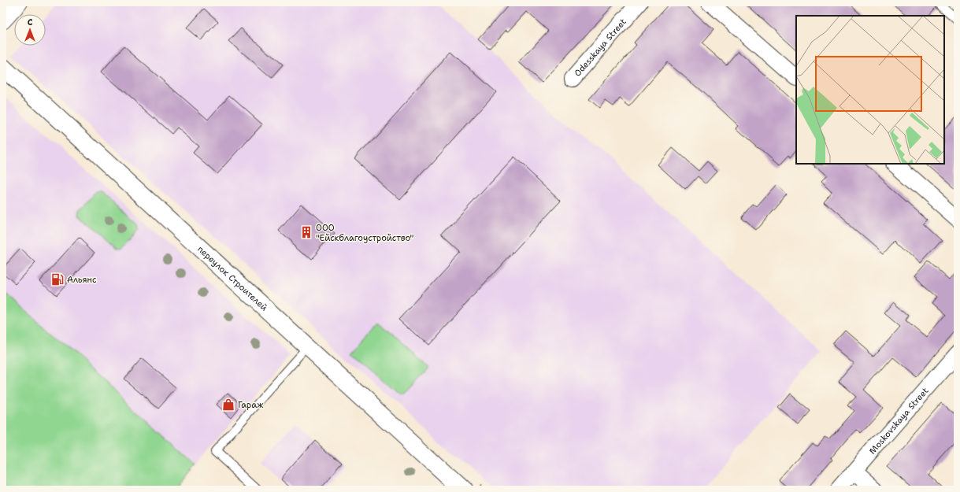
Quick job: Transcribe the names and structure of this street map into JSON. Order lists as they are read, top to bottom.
{
  "streets": {
    "street": ["Odesskaya Street", "переулок Строителей", "Moskovskaya Street"]
  },
  "places": {
    "building": ["ООО \"Ейскблагоустройство\""],
    "fuel station": ["Альянс"],
    "shop": ["Гараж"]
  },
  "north": "top"
}
